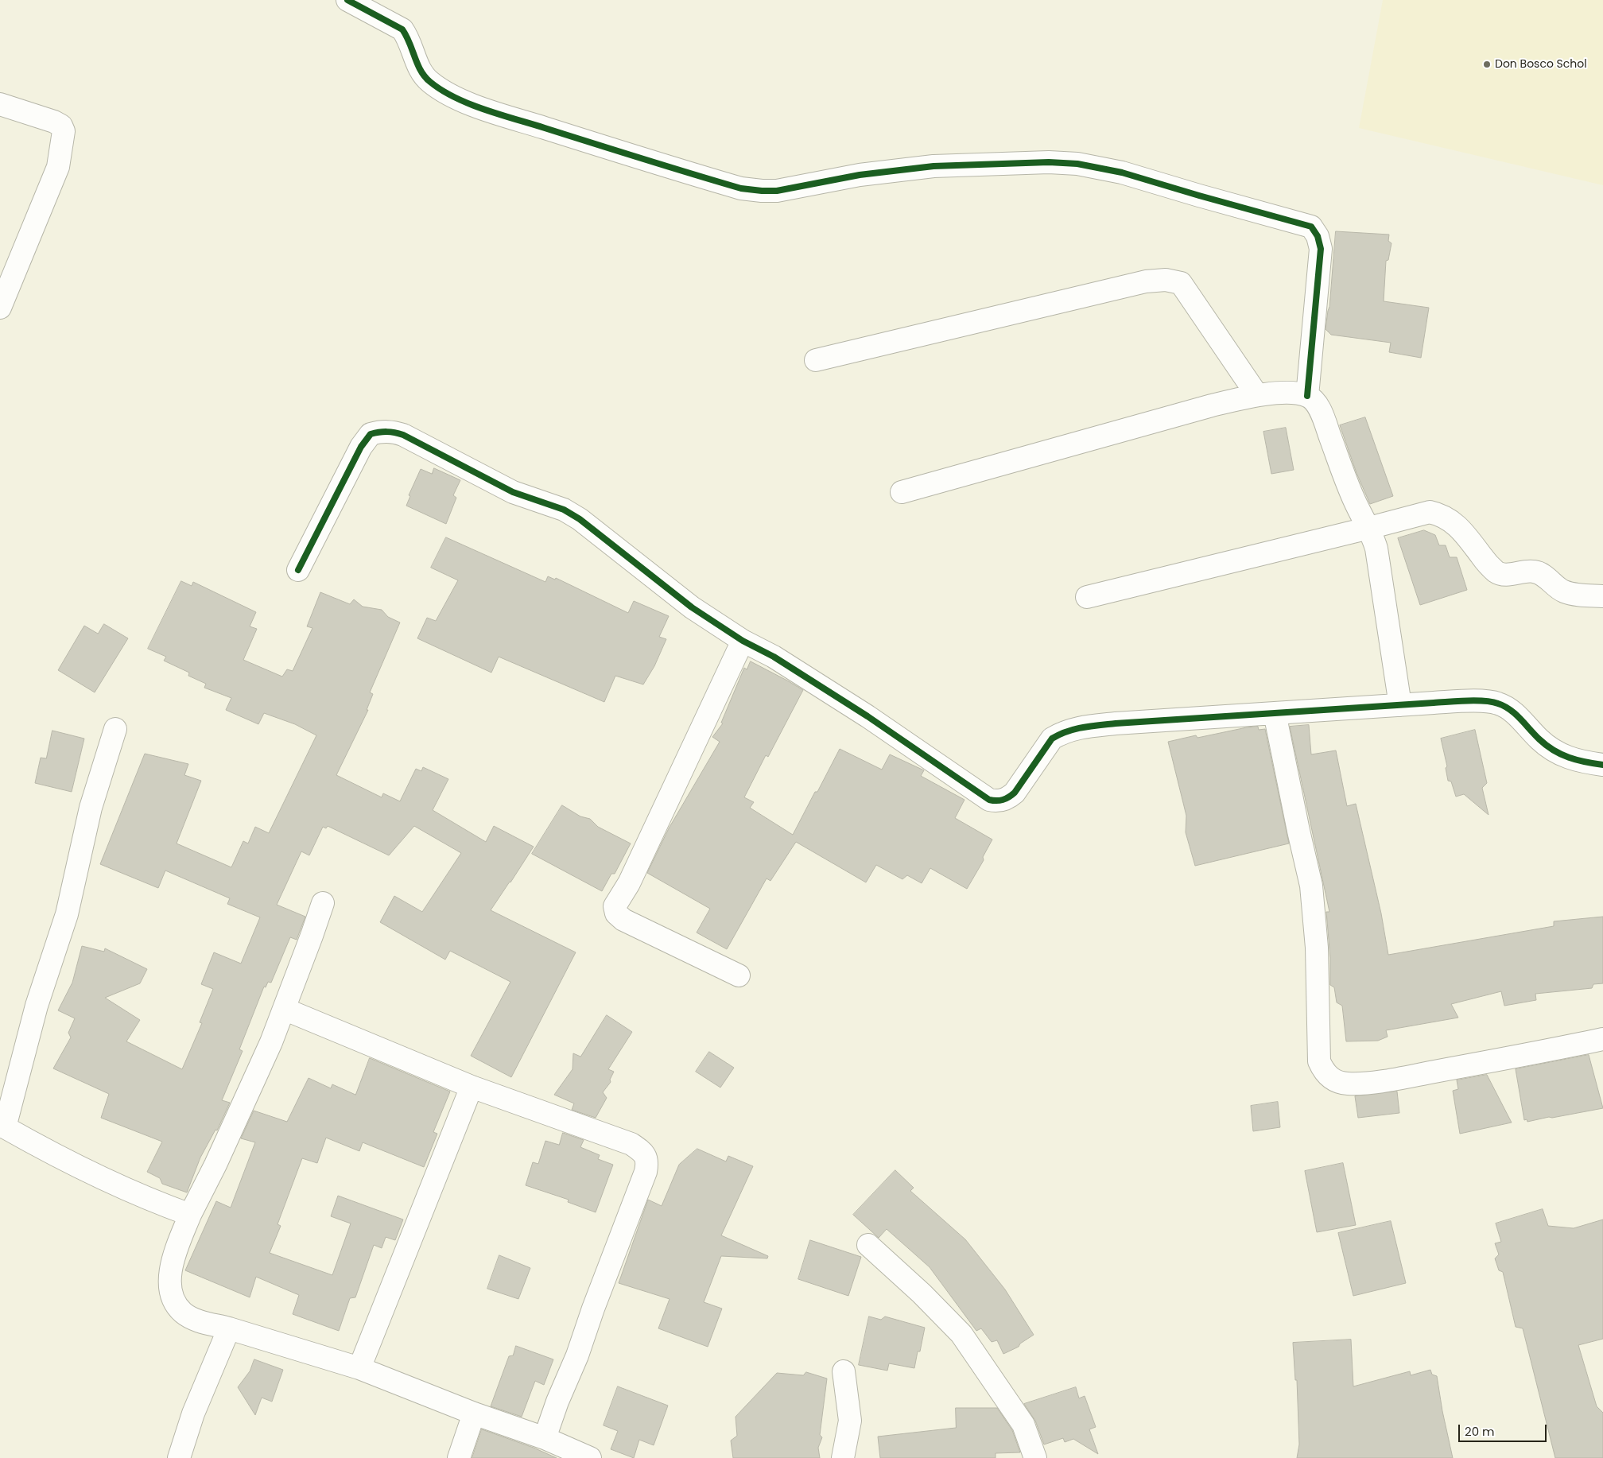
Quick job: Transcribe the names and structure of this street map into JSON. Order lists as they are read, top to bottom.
{
  "places": ["Don Bosco Schol"],
  "scale_bar": "20 m"
}
